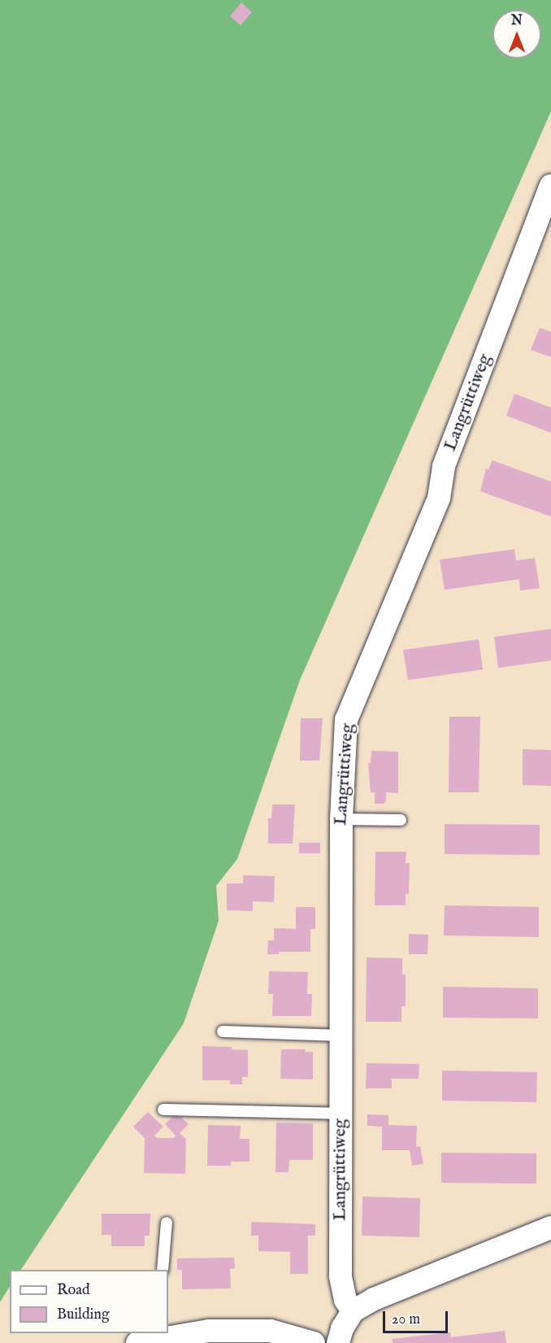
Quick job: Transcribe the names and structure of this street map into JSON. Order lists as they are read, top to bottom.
{
  "streets": {
    "street": ["Langrüttiweg"]
  },
  "legend": ["Road", "Building"],
  "scale_bar": "20 m",
  "north": "top"
}
